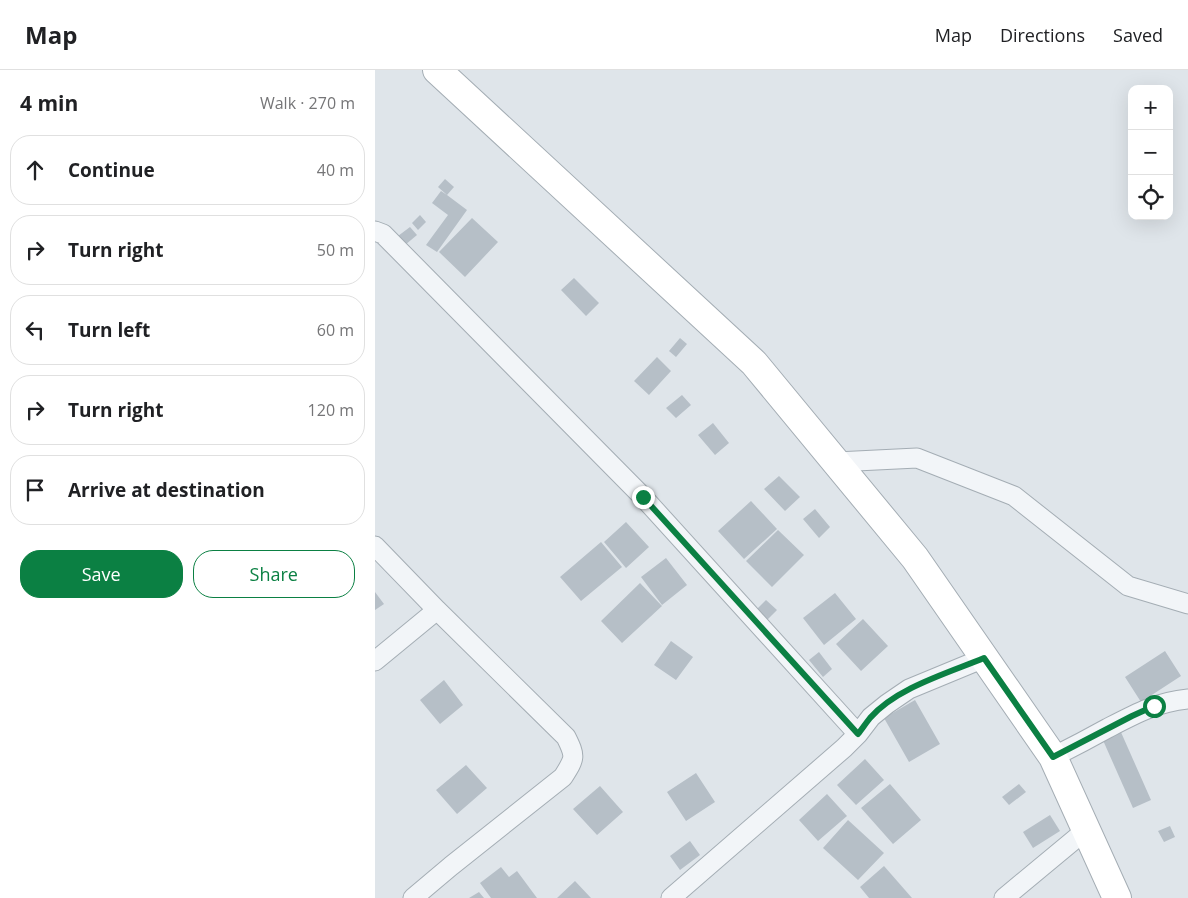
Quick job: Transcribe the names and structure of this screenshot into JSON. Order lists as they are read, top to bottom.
{
  "page": {
    "header": "Map",
    "nav": ["Map", "Directions", "Saved"],
    "heading": ["4 min", "Walk · 270 m"],
    "map_buttons": ["+", "−"],
    "list": [
      ["Continue", "40 m"],
      ["Turn right", "50 m"],
      ["Turn left", "60 m"],
      ["Turn right", "120 m"],
      "Arrive at destination"
    ],
    "buttons": ["Save", "Share"]
  }
}
